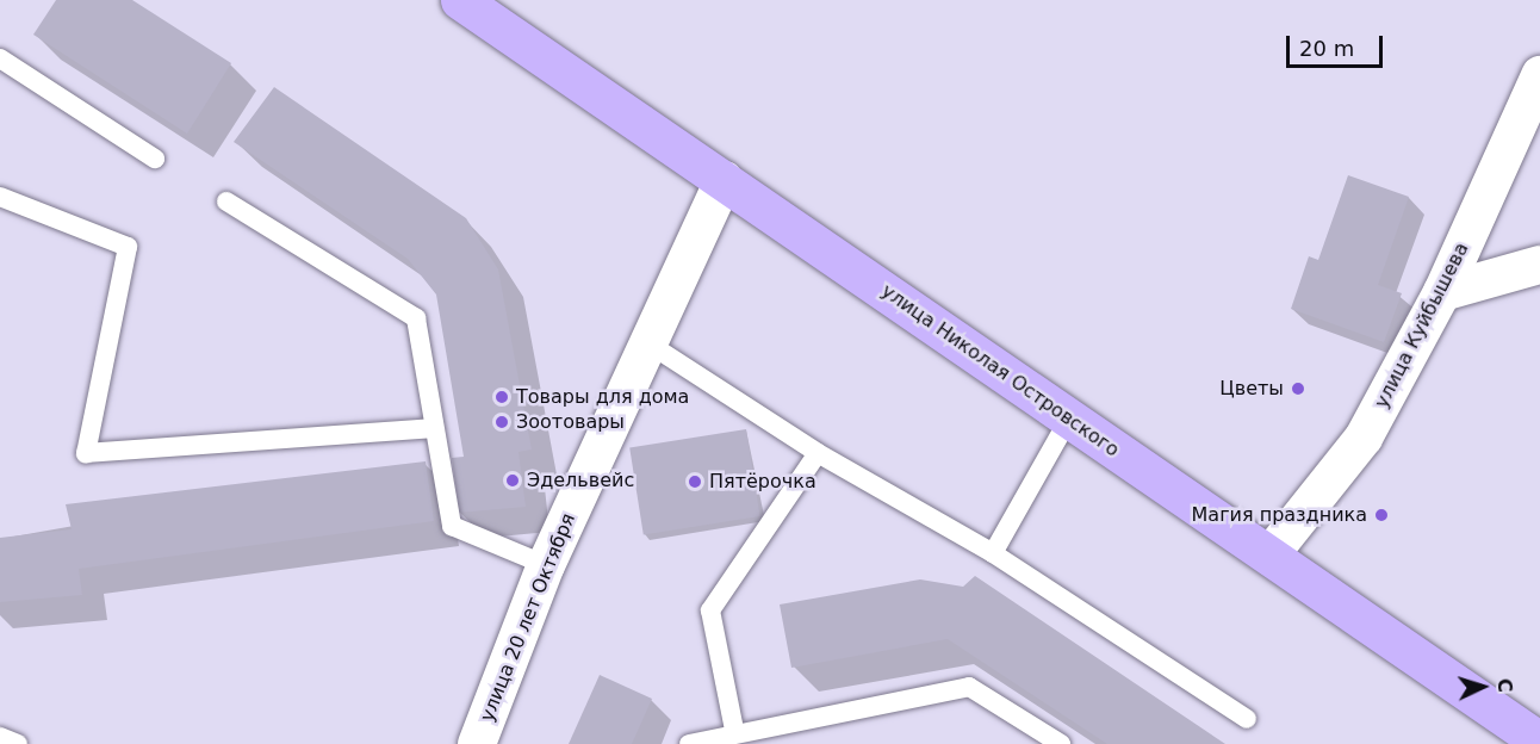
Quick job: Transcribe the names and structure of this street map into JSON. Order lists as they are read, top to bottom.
{
  "streets": {
    "main road": ["улица Николая Островского"],
    "street": ["улица Куйбышева", "улица 20 лет Октября"]
  },
  "crossings": [
    ["улица Куйбышева", "улица Николая Островского"],
    ["улица Николая Островского", "улица 20 лет Октября"]
  ],
  "places": [
    "Цветы",
    "Товары для дома",
    "Зоотовары",
    "Эдельвейс",
    "Пятёрочка",
    "Магия праздника"
  ],
  "scale_bar": "20 m",
  "north": "right"
}
